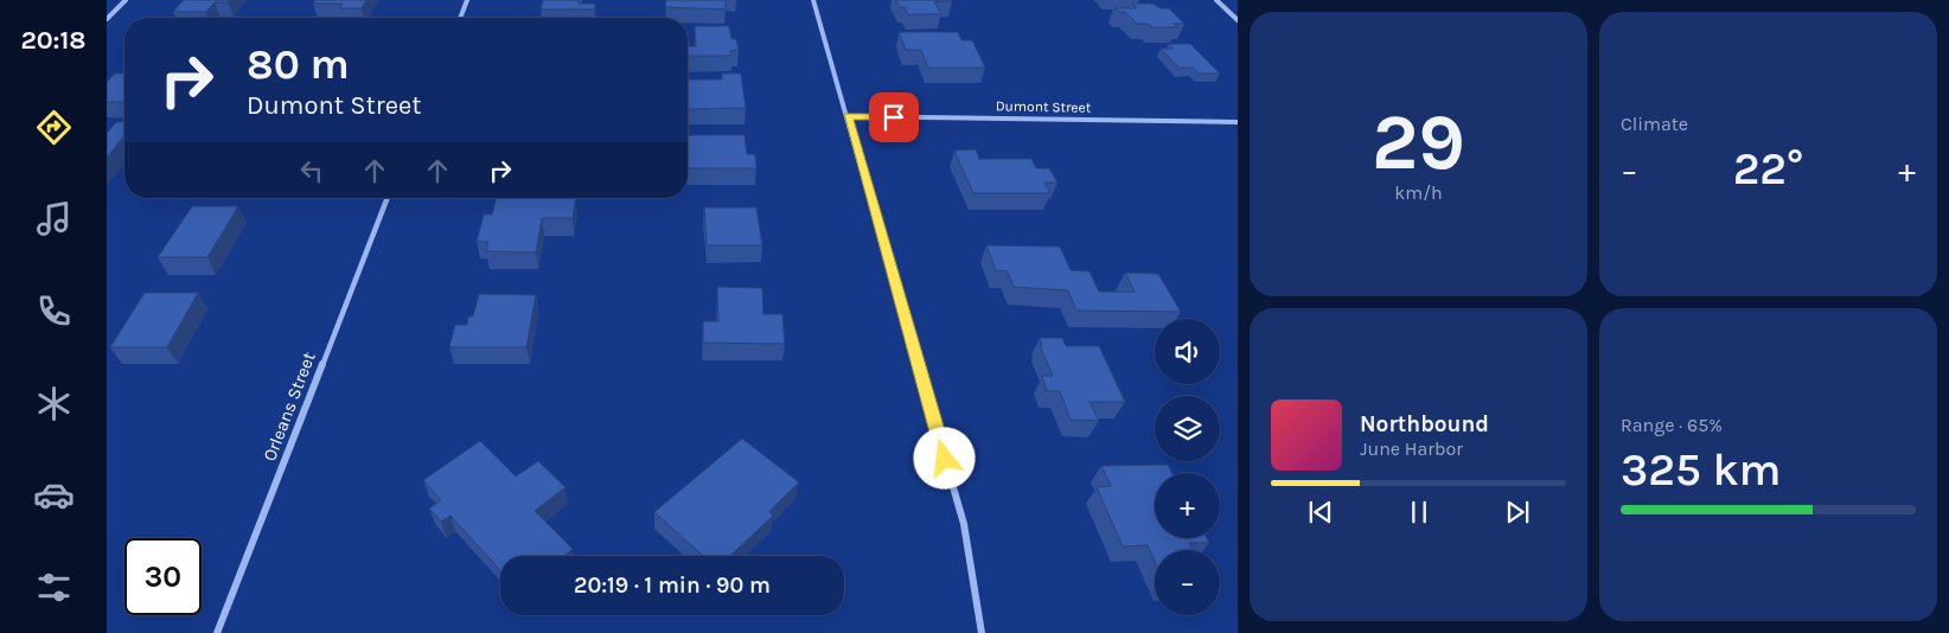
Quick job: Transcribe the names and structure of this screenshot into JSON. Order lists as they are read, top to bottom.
{
  "streets": {
    "street": ["Dumont Street", "Orleans Street"]
  },
  "page": {
    "tabs": "20:18",
    "tile": [
      ["29", "km/h"],
      "Climate",
      ["Range · 65%", "325 km"]
    ],
    "turn": ["80 m", "Dumont Street"],
    "heat": ["−", "22°", "+"],
    "map_buttons": ["+", "−"],
    "song": ["Northbound", "June Harbor"],
    "limit": "30",
    "trip": "20:19 · 1 min · 90 m"
  }
}
